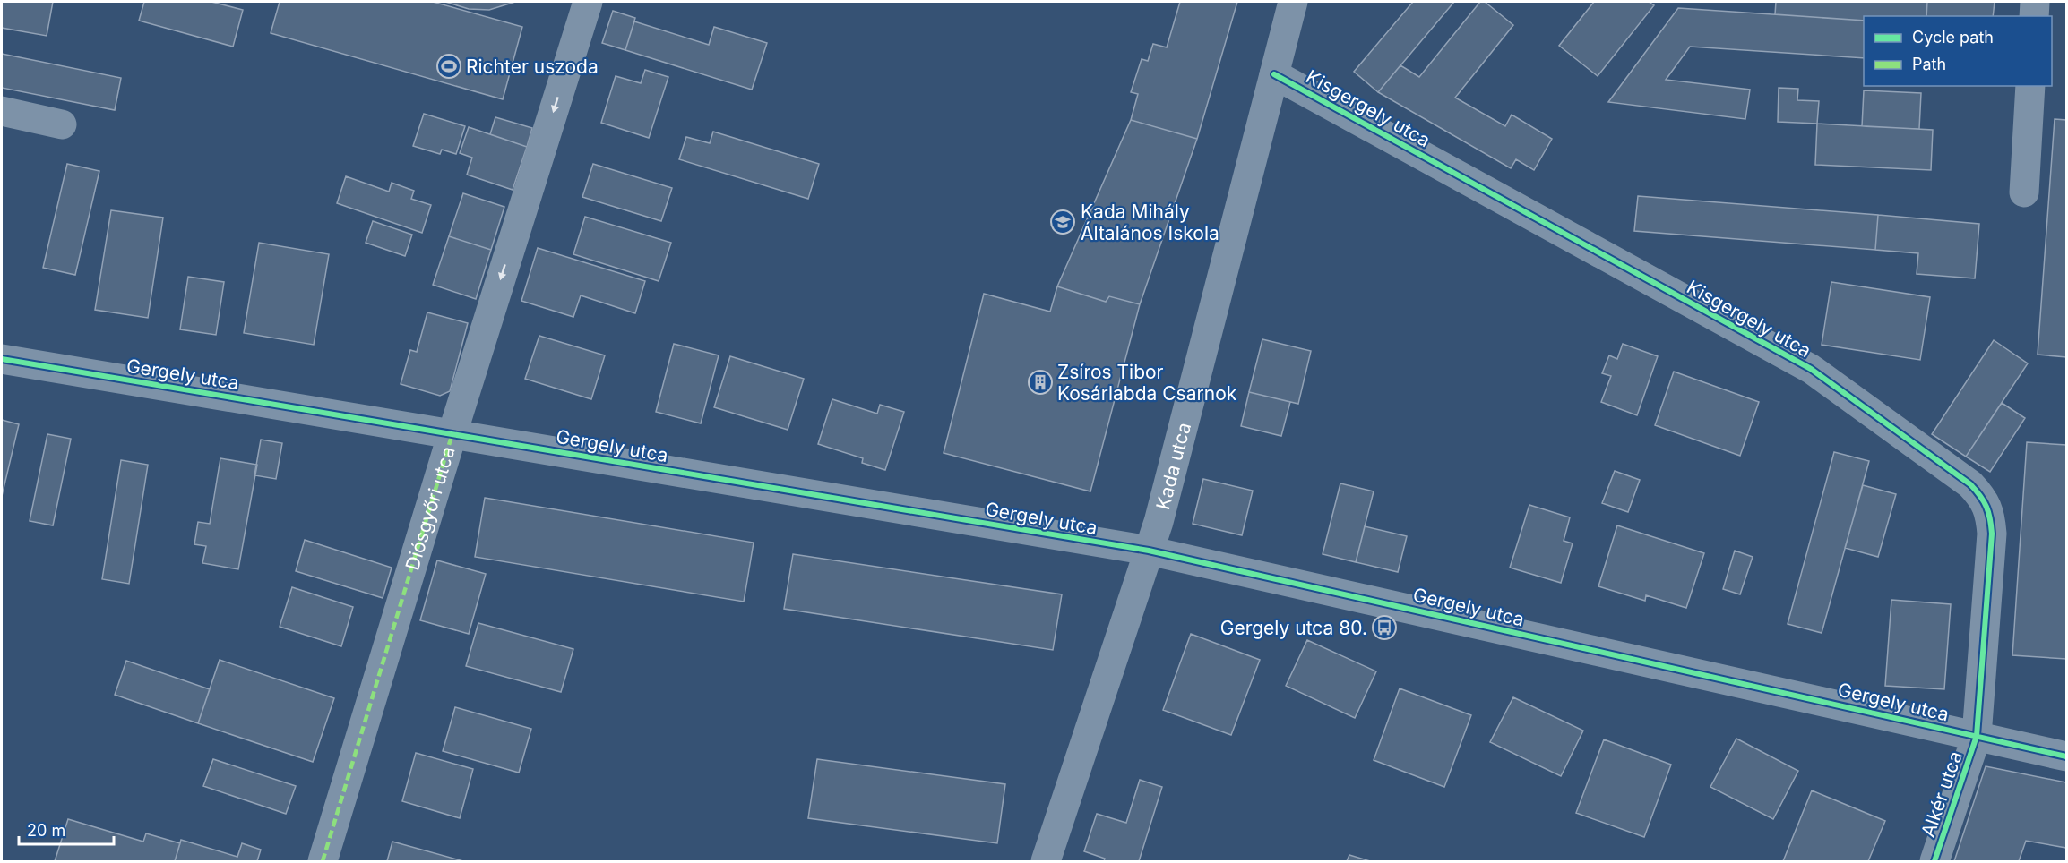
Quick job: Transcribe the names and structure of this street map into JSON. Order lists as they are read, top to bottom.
{
  "streets": {
    "street": [
      "Kisgergely utca",
      "Gergely utca",
      "Kada utca",
      "Diósgyőri utca",
      "Alkér utca"
    ]
  },
  "crossings": [
    ["Kisgergely utca", "Gergely utca"],
    ["Kisgergely utca", "Kada utca"],
    ["Kisgergely utca", "Alkér utca"],
    ["Gergely utca", "Kada utca"],
    ["Gergely utca", "Diósgyőri utca"],
    ["Gergely utca", "Alkér utca"]
  ],
  "one_way": ["Diósgyőri utca"],
  "places": {
    "sports": ["Richter uszoda"],
    "school or university": ["Kada Mihály Általános Iskola"],
    "building": ["Zsíros Tibor Kosárlabda Csarnok"],
    "bus stop": ["Gergely utca 80."]
  },
  "legend": ["Cycle path", "Path"],
  "scale_bar": "20 m"
}
